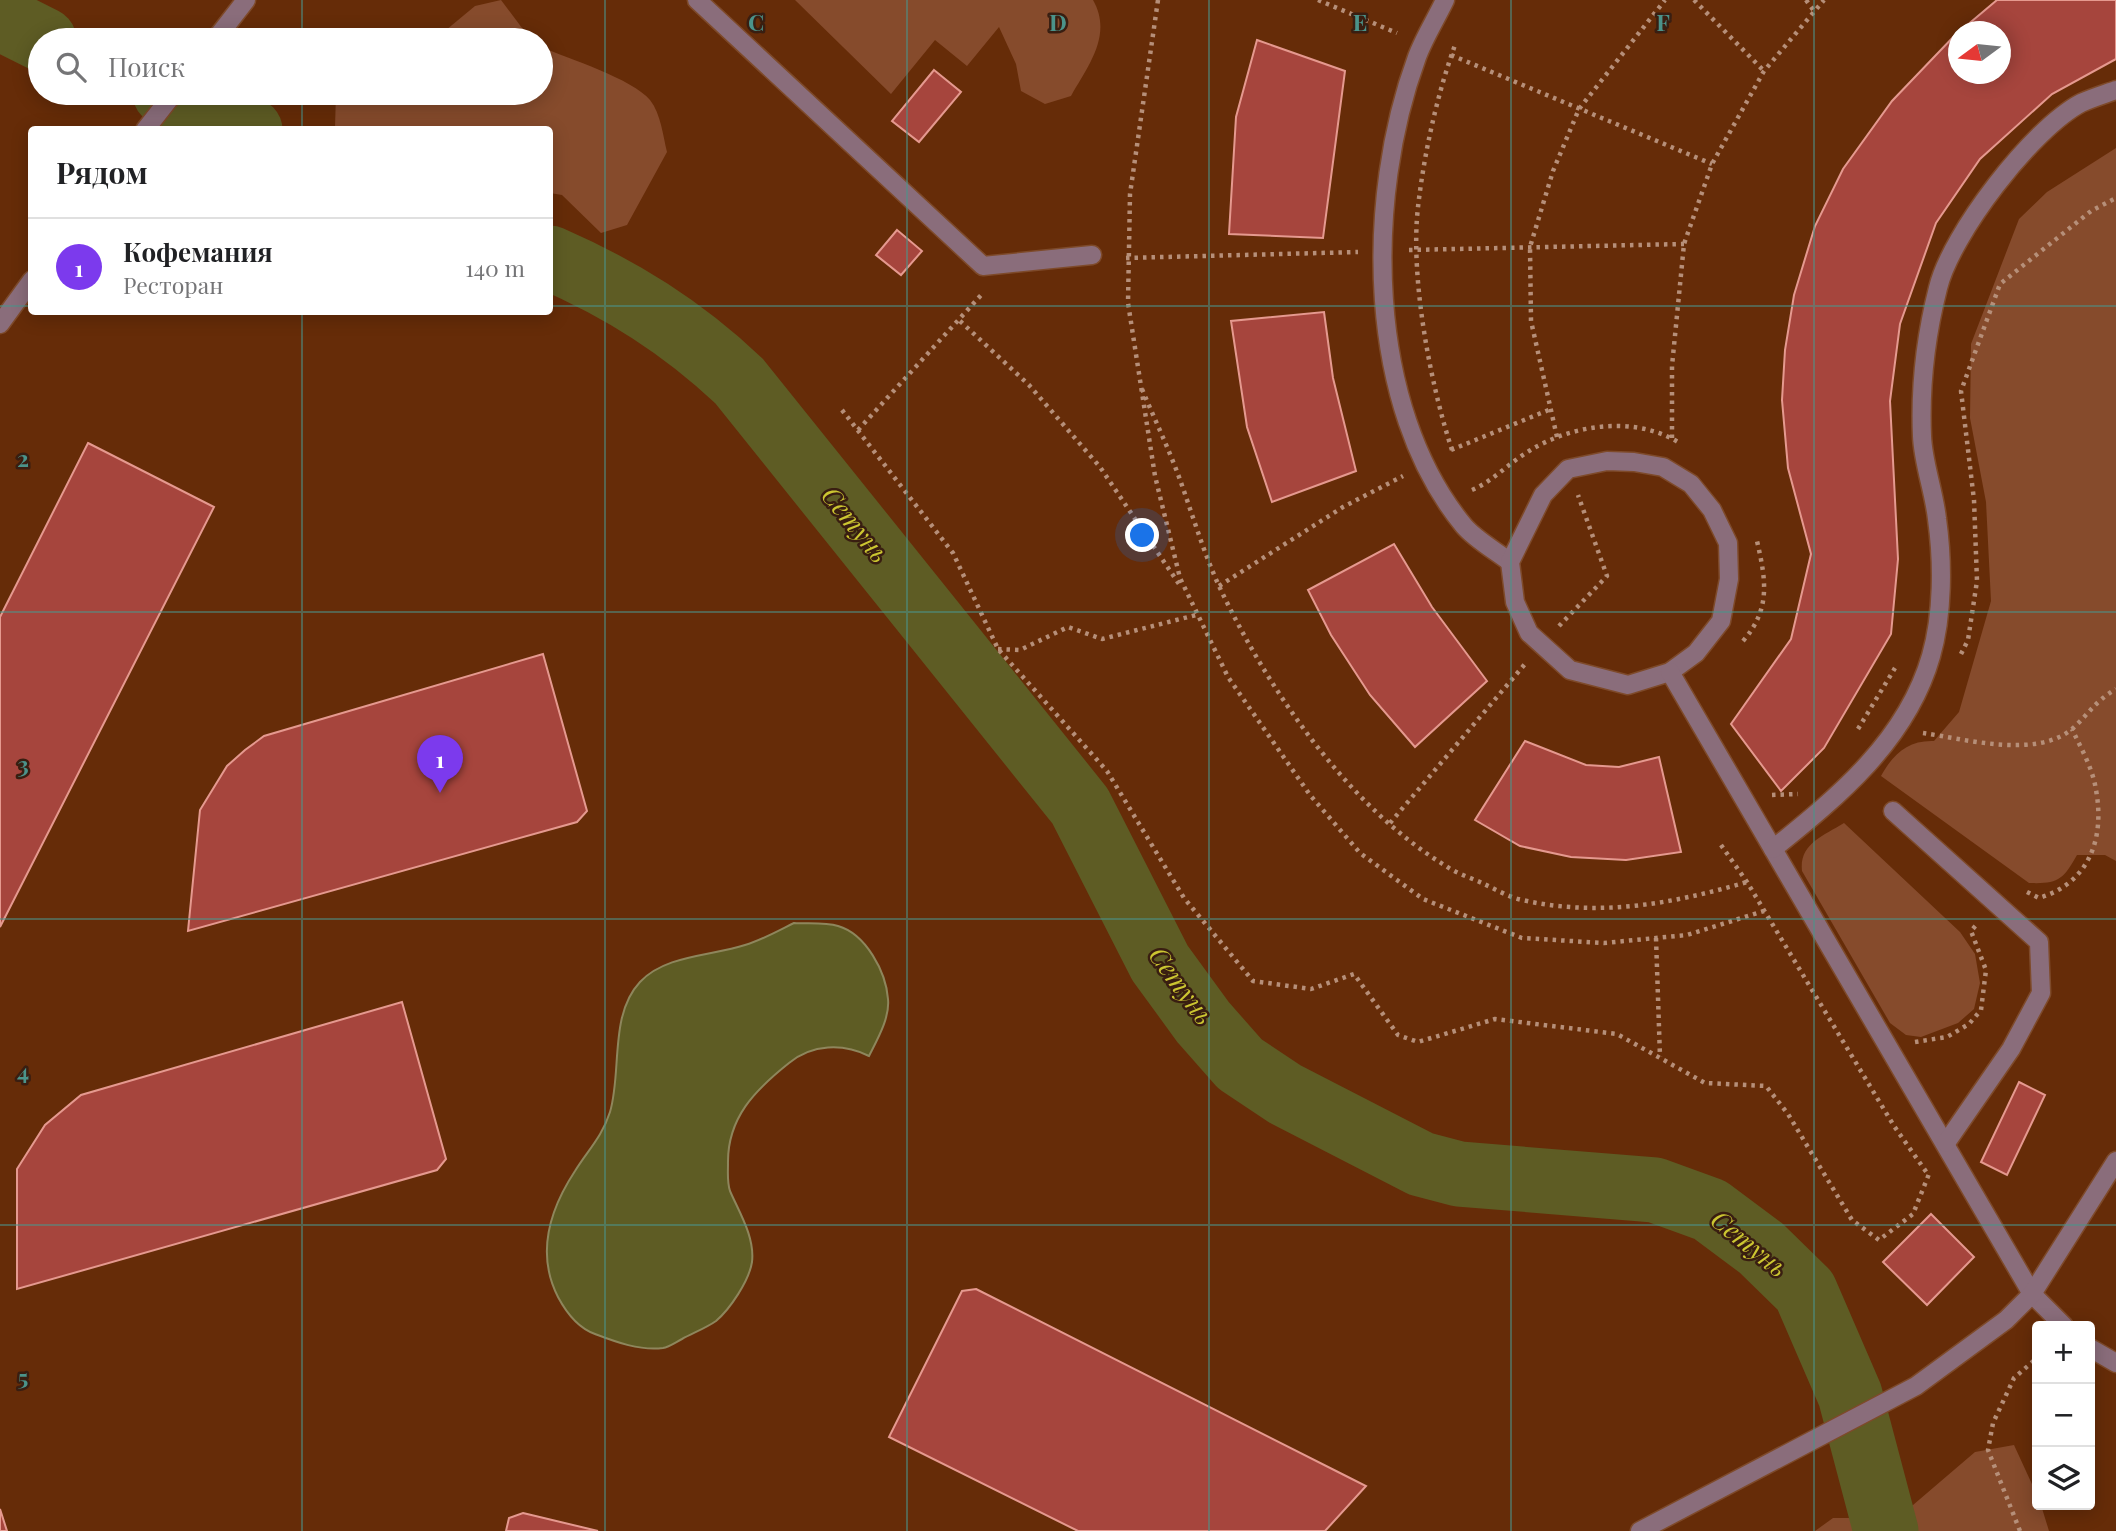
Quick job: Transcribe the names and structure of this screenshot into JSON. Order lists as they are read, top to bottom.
{
  "water": ["Сетунь"],
  "north": "left",
  "page": {
    "search": "Поиск",
    "heading": "Рядом",
    "list": [
      {
        "mark": "1",
        "name": "Кофемания",
        "note": "Ресторан",
        "value": "140 m"
      }
    ],
    "pins": "1",
    "map_buttons": ["+", "−"]
  },
  "grid": {
    "columns": [
      "C",
      "D",
      "E",
      "F"
    ],
    "rows": [
      "2",
      "3",
      "4",
      "5"
    ]
  }
}
